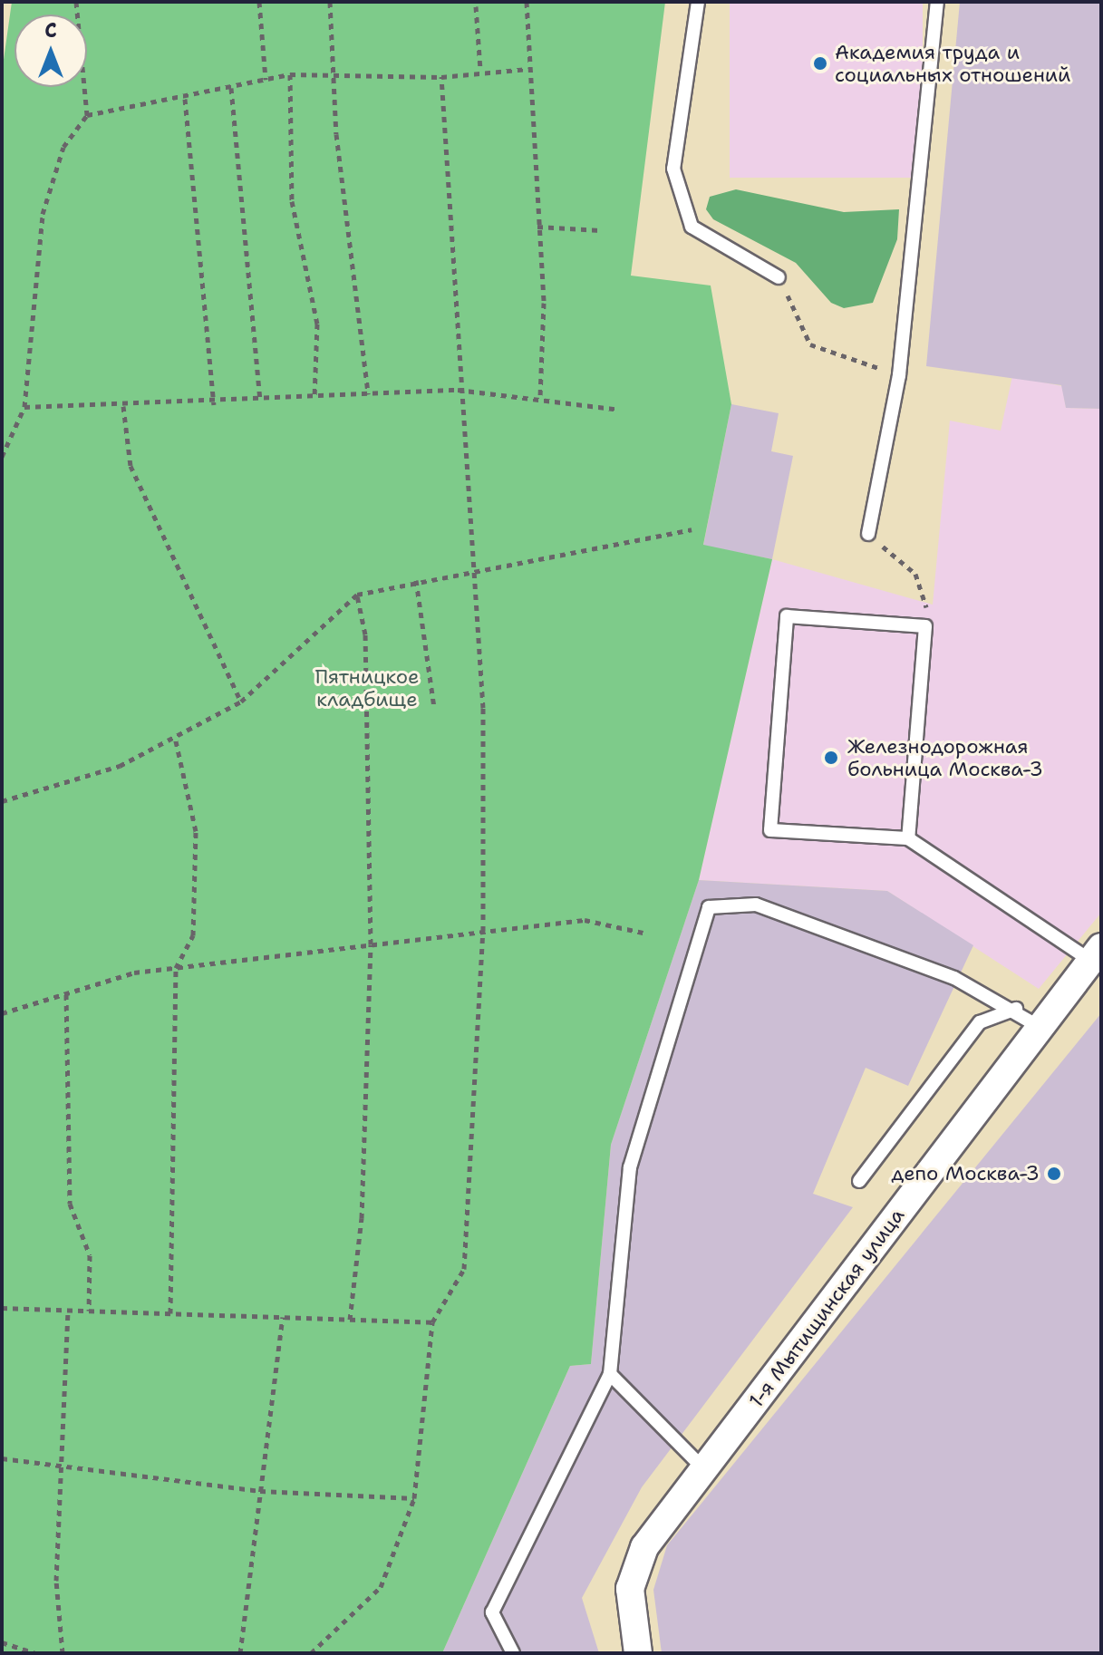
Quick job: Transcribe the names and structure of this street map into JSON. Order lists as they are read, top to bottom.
{
  "streets": {
    "street": ["1-я Мытищинская улица"]
  },
  "parks": ["Пятницкое кладбище"],
  "places": ["Академия труда и социальных отношений", "Железнодорожная больница Москва-3", "депо Москва-3"],
  "north": "top"
}
